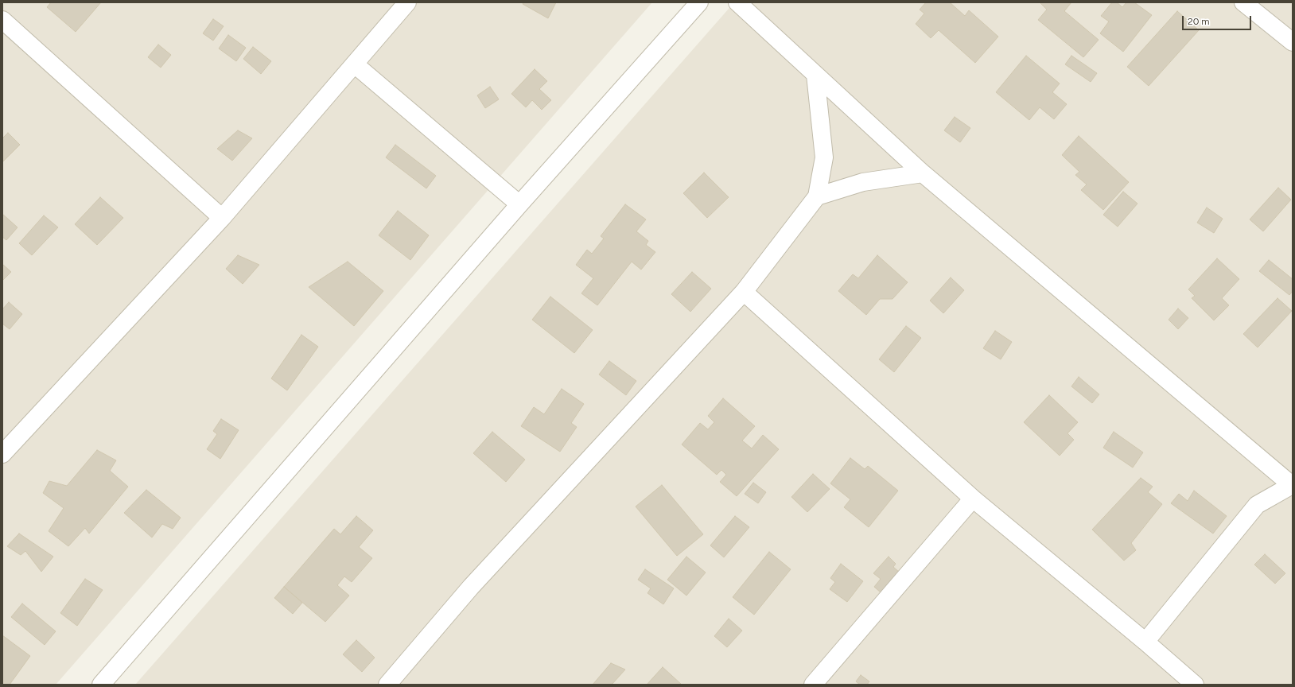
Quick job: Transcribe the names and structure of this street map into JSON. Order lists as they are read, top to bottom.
{
  "scale_bar": "20 m"
}
